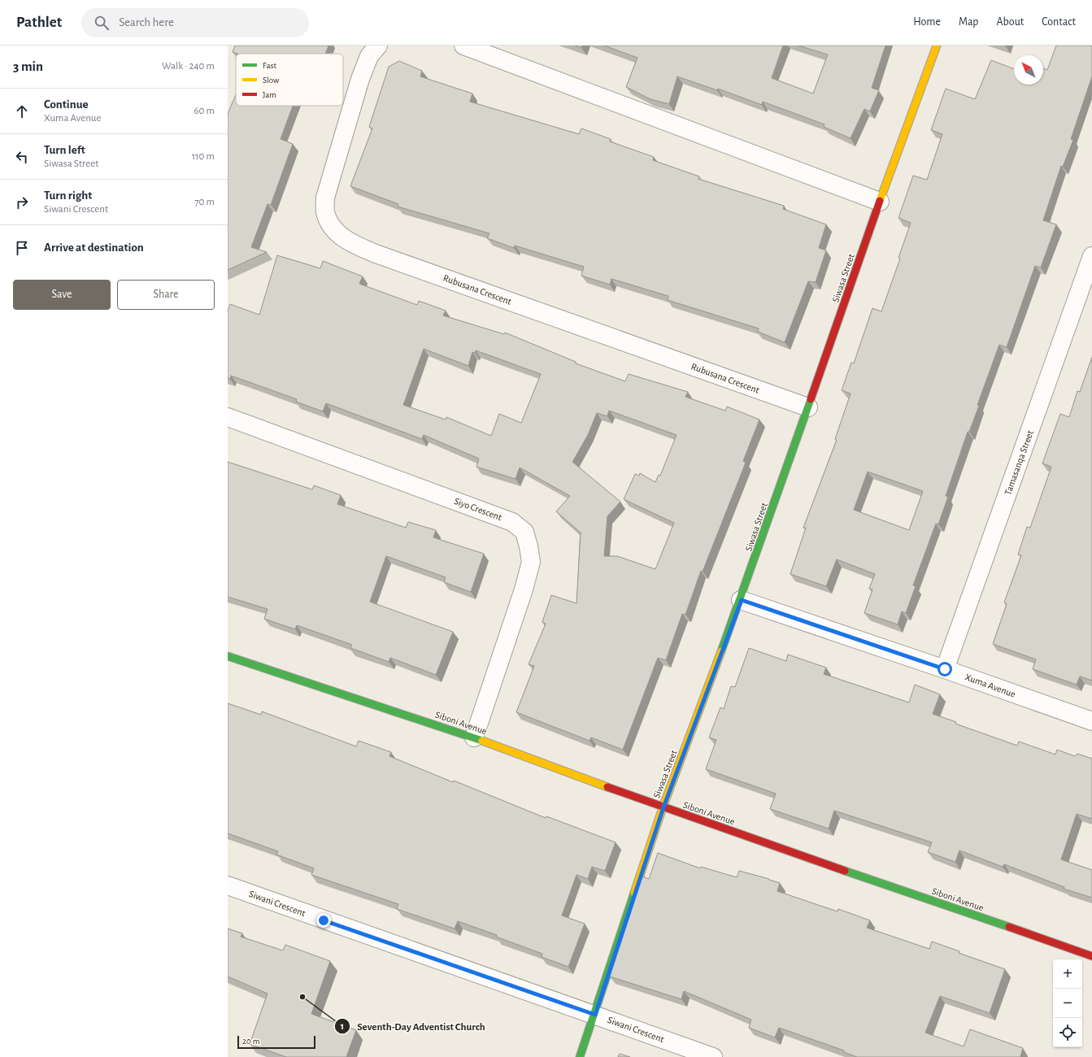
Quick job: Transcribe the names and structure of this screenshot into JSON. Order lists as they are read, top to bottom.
{
  "streets": {
    "street": [
      "Siwasa Street",
      "Rubusana Crescent",
      "Tamasanqa Street",
      "Siyo Crescent",
      "Xuma Avenue",
      "Siboni Avenue",
      "Siwani Crescent"
    ]
  },
  "crossings": [
    ["Siwasa Street", "Rubusana Crescent"],
    ["Siwasa Street", "Xuma Avenue"],
    ["Siwasa Street", "Siboni Avenue"],
    ["Siwasa Street", "Siwani Crescent"],
    ["Tamasanqa Street", "Xuma Avenue"],
    ["Siyo Crescent", "Siboni Avenue"]
  ],
  "places": ["Seventh-Day Adventist Church"],
  "legend": ["Fast", "Slow", "Jam"],
  "scale_bar": "20 m",
  "north": "top left",
  "page": {
    "header": "Pathlet",
    "search": "Search here",
    "nav": [
      "Home",
      "Map",
      "About",
      "Contact"
    ],
    "heading": ["3 min", "Walk · 240 m"],
    "list": [
      ["Continue", "Xuma Avenue", "60 m"],
      ["Turn left", "Siwasa Street", "110 m"],
      ["Turn right", "Siwani Crescent", "70 m"],
      "Arrive at destination"
    ],
    "buttons": ["Save", "Share"],
    "map_buttons": ["+", "−"],
    "scale": "20 m"
  }
}
